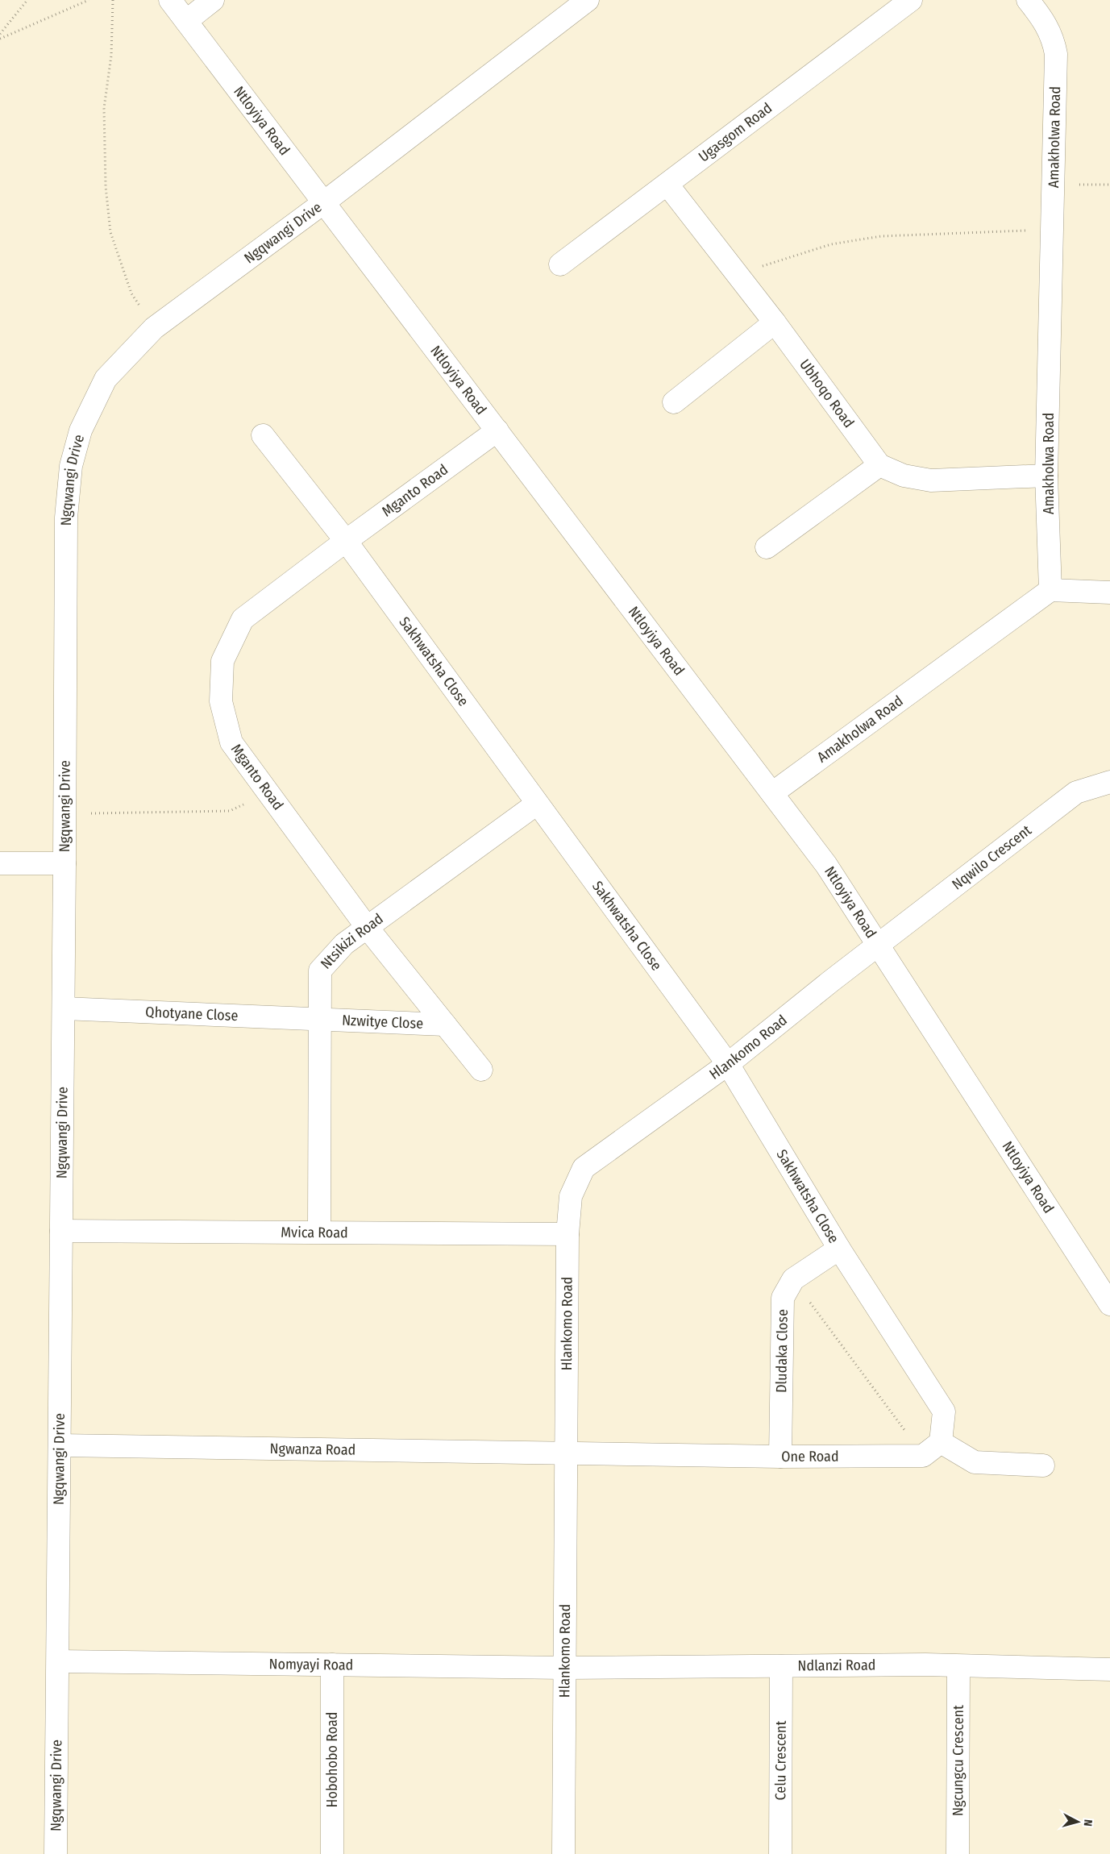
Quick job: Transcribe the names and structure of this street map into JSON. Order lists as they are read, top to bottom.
{
  "streets": {
    "street": [
      "Ntloyiya Road",
      "Ugasgom Road",
      "Amakholwa Road",
      "Ngqwangi Drive",
      "Ubhoqo Road",
      "Mganto Road",
      "Sakhwatsha Close",
      "Nqwilo Crescent",
      "Ntsikizi Road",
      "Qhotyane Close",
      "Nzwitye Close",
      "Hlankomo Road",
      "Mvica Road",
      "Dludaka Close",
      "Ngwanza Road",
      "One Road",
      "Nomyayi Road",
      "Ndlanzi Road",
      "Hobohobo Road",
      "Celu Crescent",
      "Ngcungcu Crescent"
    ]
  },
  "crossings": [
    ["Ntloyiya Road", "Amakholwa Road"],
    ["Ntloyiya Road", "Ngqwangi Drive"],
    ["Ntloyiya Road", "Mganto Road"],
    ["Ntloyiya Road", "Nqwilo Crescent"],
    ["Ntloyiya Road", "Hlankomo Road"],
    ["Ugasgom Road", "Ubhoqo Road"],
    ["Ngqwangi Drive", "Qhotyane Close"],
    ["Ngqwangi Drive", "Mvica Road"],
    ["Ngqwangi Drive", "Ngwanza Road"],
    ["Ngqwangi Drive", "Nomyayi Road"],
    ["Mganto Road", "Sakhwatsha Close"],
    ["Mganto Road", "Ntsikizi Road"],
    ["Mganto Road", "Nzwitye Close"],
    ["Sakhwatsha Close", "Ntsikizi Road"],
    ["Sakhwatsha Close", "Hlankomo Road"],
    ["Sakhwatsha Close", "Dludaka Close"],
    ["Nqwilo Crescent", "Hlankomo Road"],
    ["Ntsikizi Road", "Qhotyane Close"],
    ["Ntsikizi Road", "Nzwitye Close"],
    ["Ntsikizi Road", "Mvica Road"],
    ["Qhotyane Close", "Nzwitye Close"],
    ["Hlankomo Road", "Mvica Road"],
    ["Hlankomo Road", "Ngwanza Road"],
    ["Hlankomo Road", "One Road"],
    ["Hlankomo Road", "Nomyayi Road"],
    ["Hlankomo Road", "Ndlanzi Road"],
    ["Dludaka Close", "One Road"],
    ["Ngwanza Road", "One Road"],
    ["Nomyayi Road", "Ndlanzi Road"],
    ["Nomyayi Road", "Hobohobo Road"],
    ["Ndlanzi Road", "Celu Crescent"],
    ["Ndlanzi Road", "Ngcungcu Crescent"]
  ],
  "north": "right"
}
